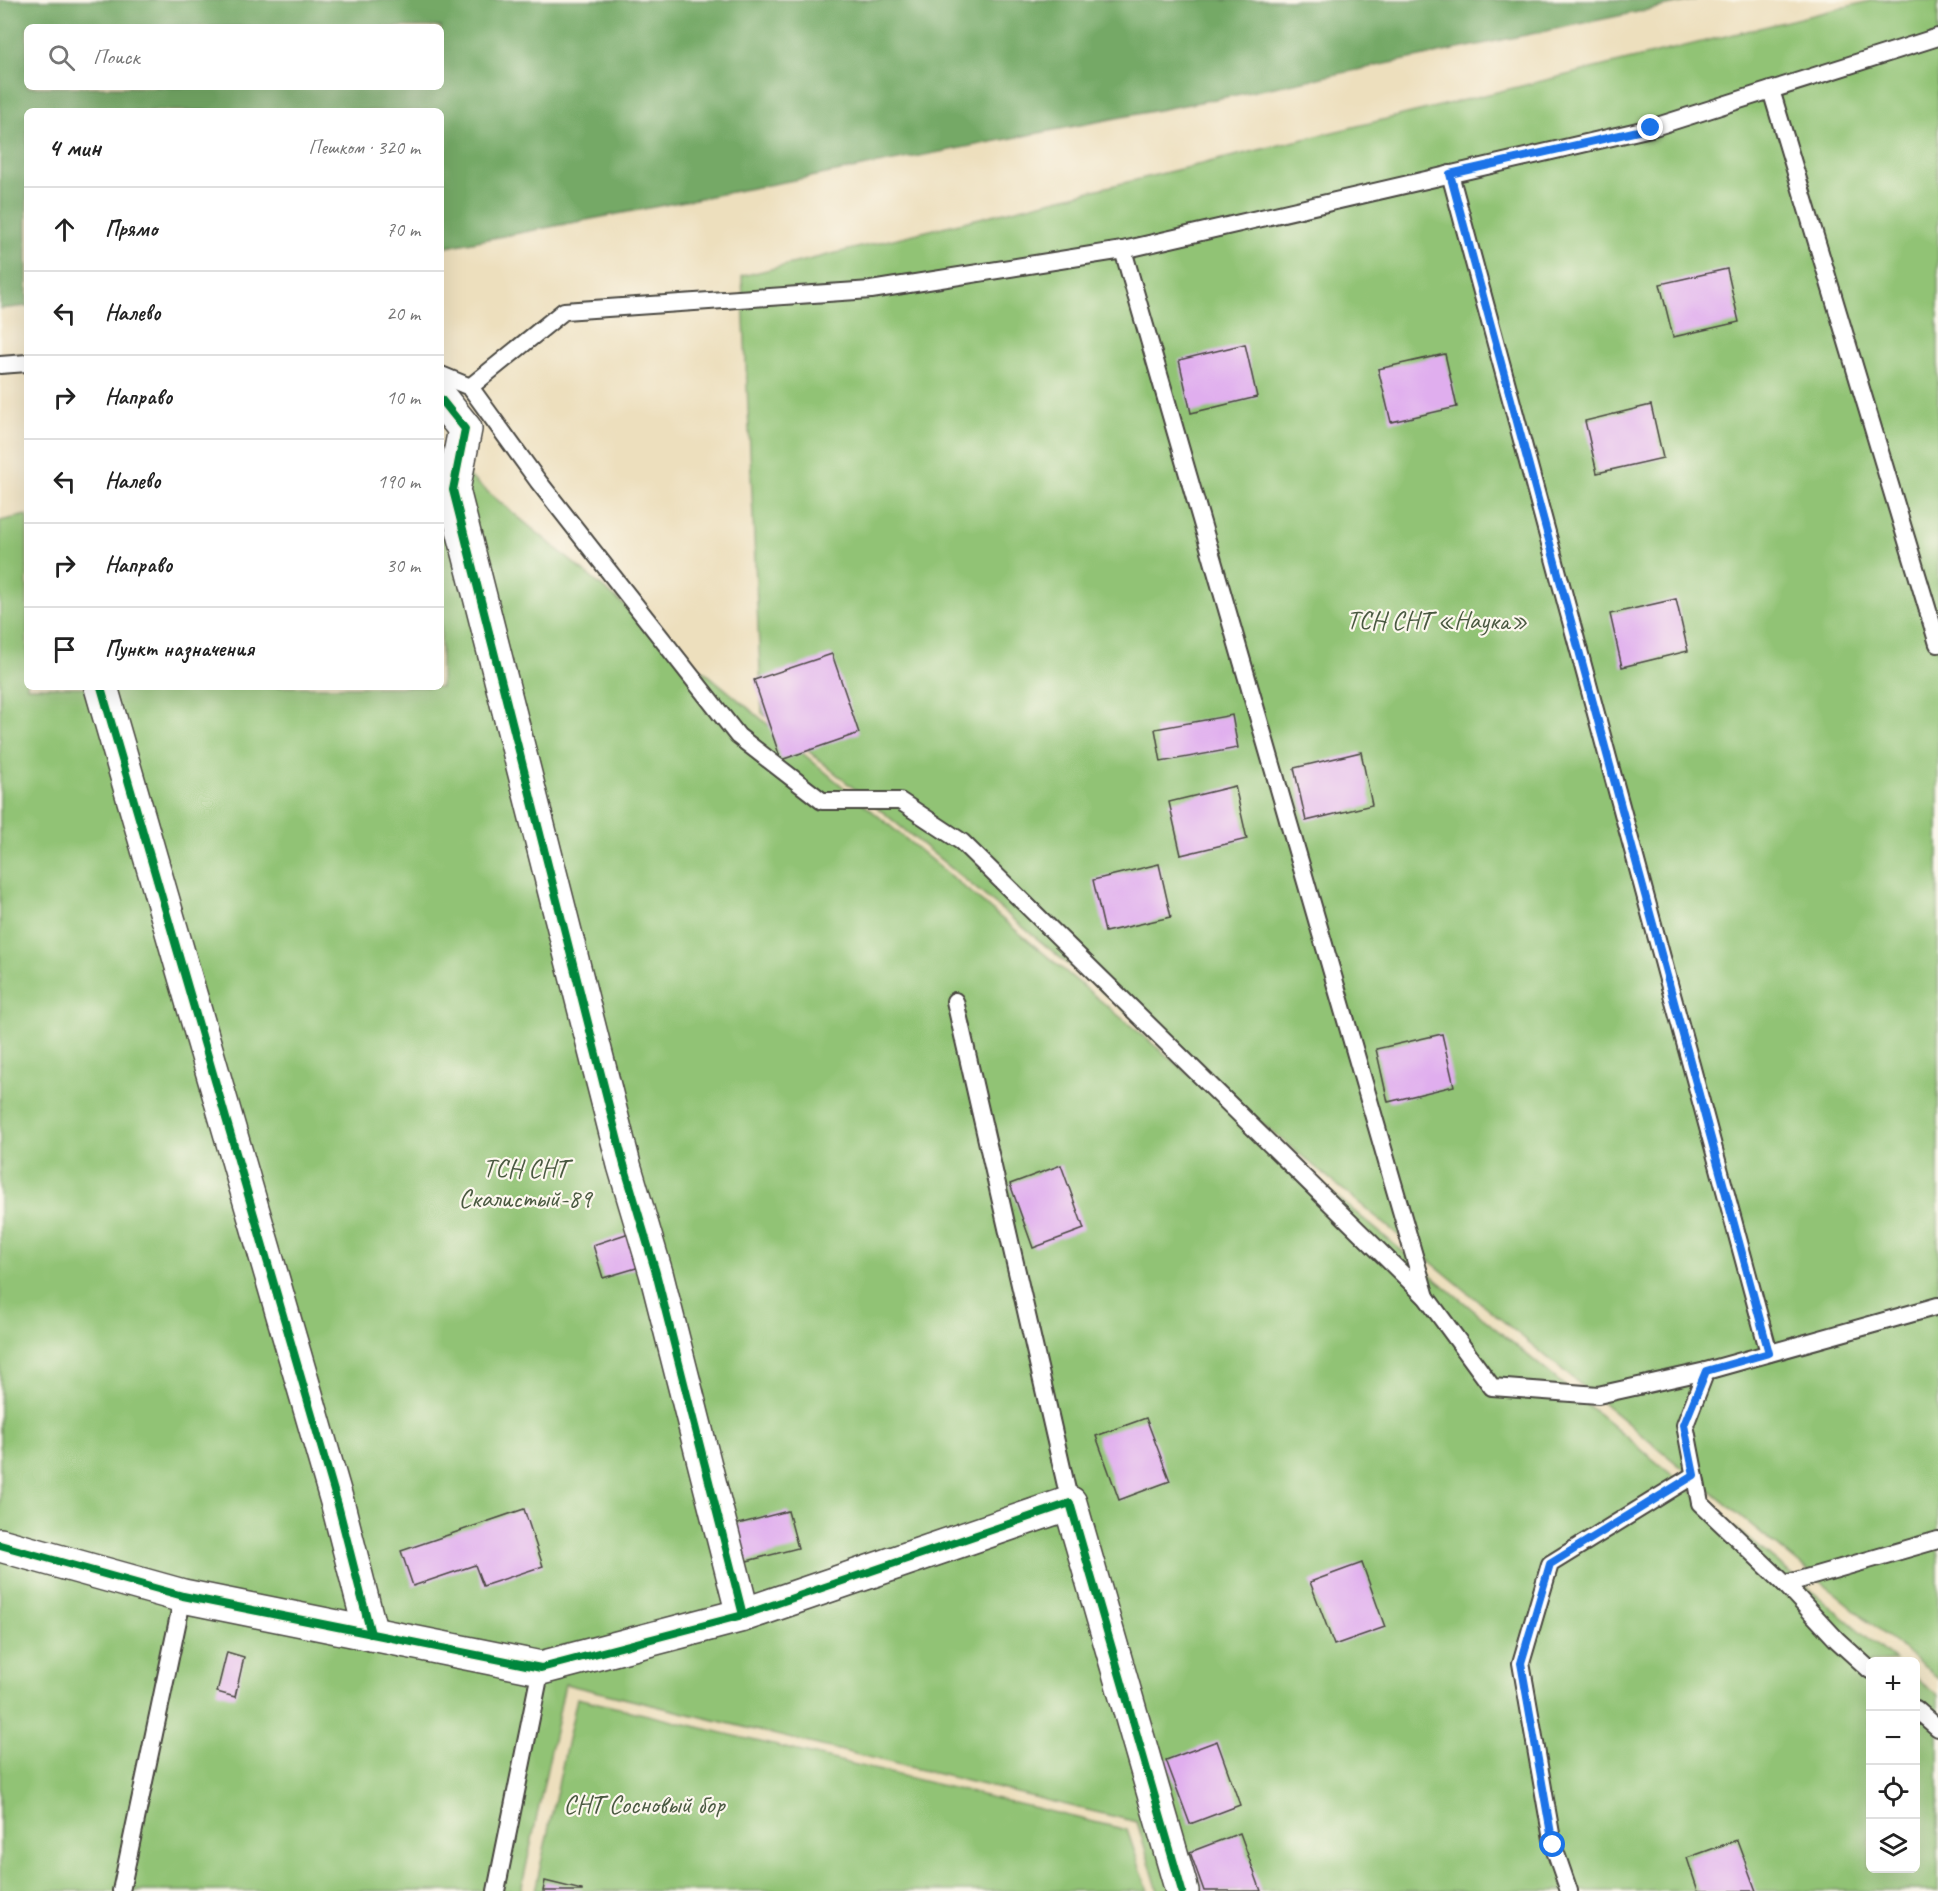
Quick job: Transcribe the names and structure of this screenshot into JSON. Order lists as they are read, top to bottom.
{
  "parks": ["ТСН СНТ «Наука»", "ТСН СНТ Скалистый-89", "СНТ Сосновый бор"],
  "page": {
    "search": "Поиск",
    "heading": ["4 мин", "Пешком · 320 m"],
    "list": [
      ["Прямо", "70 m"],
      ["Налево", "20 m"],
      ["Направо", "10 m"],
      ["Налево", "190 m"],
      ["Направо", "30 m"],
      "Пункт назначения"
    ],
    "map_buttons": ["+", "−"]
  }
}
